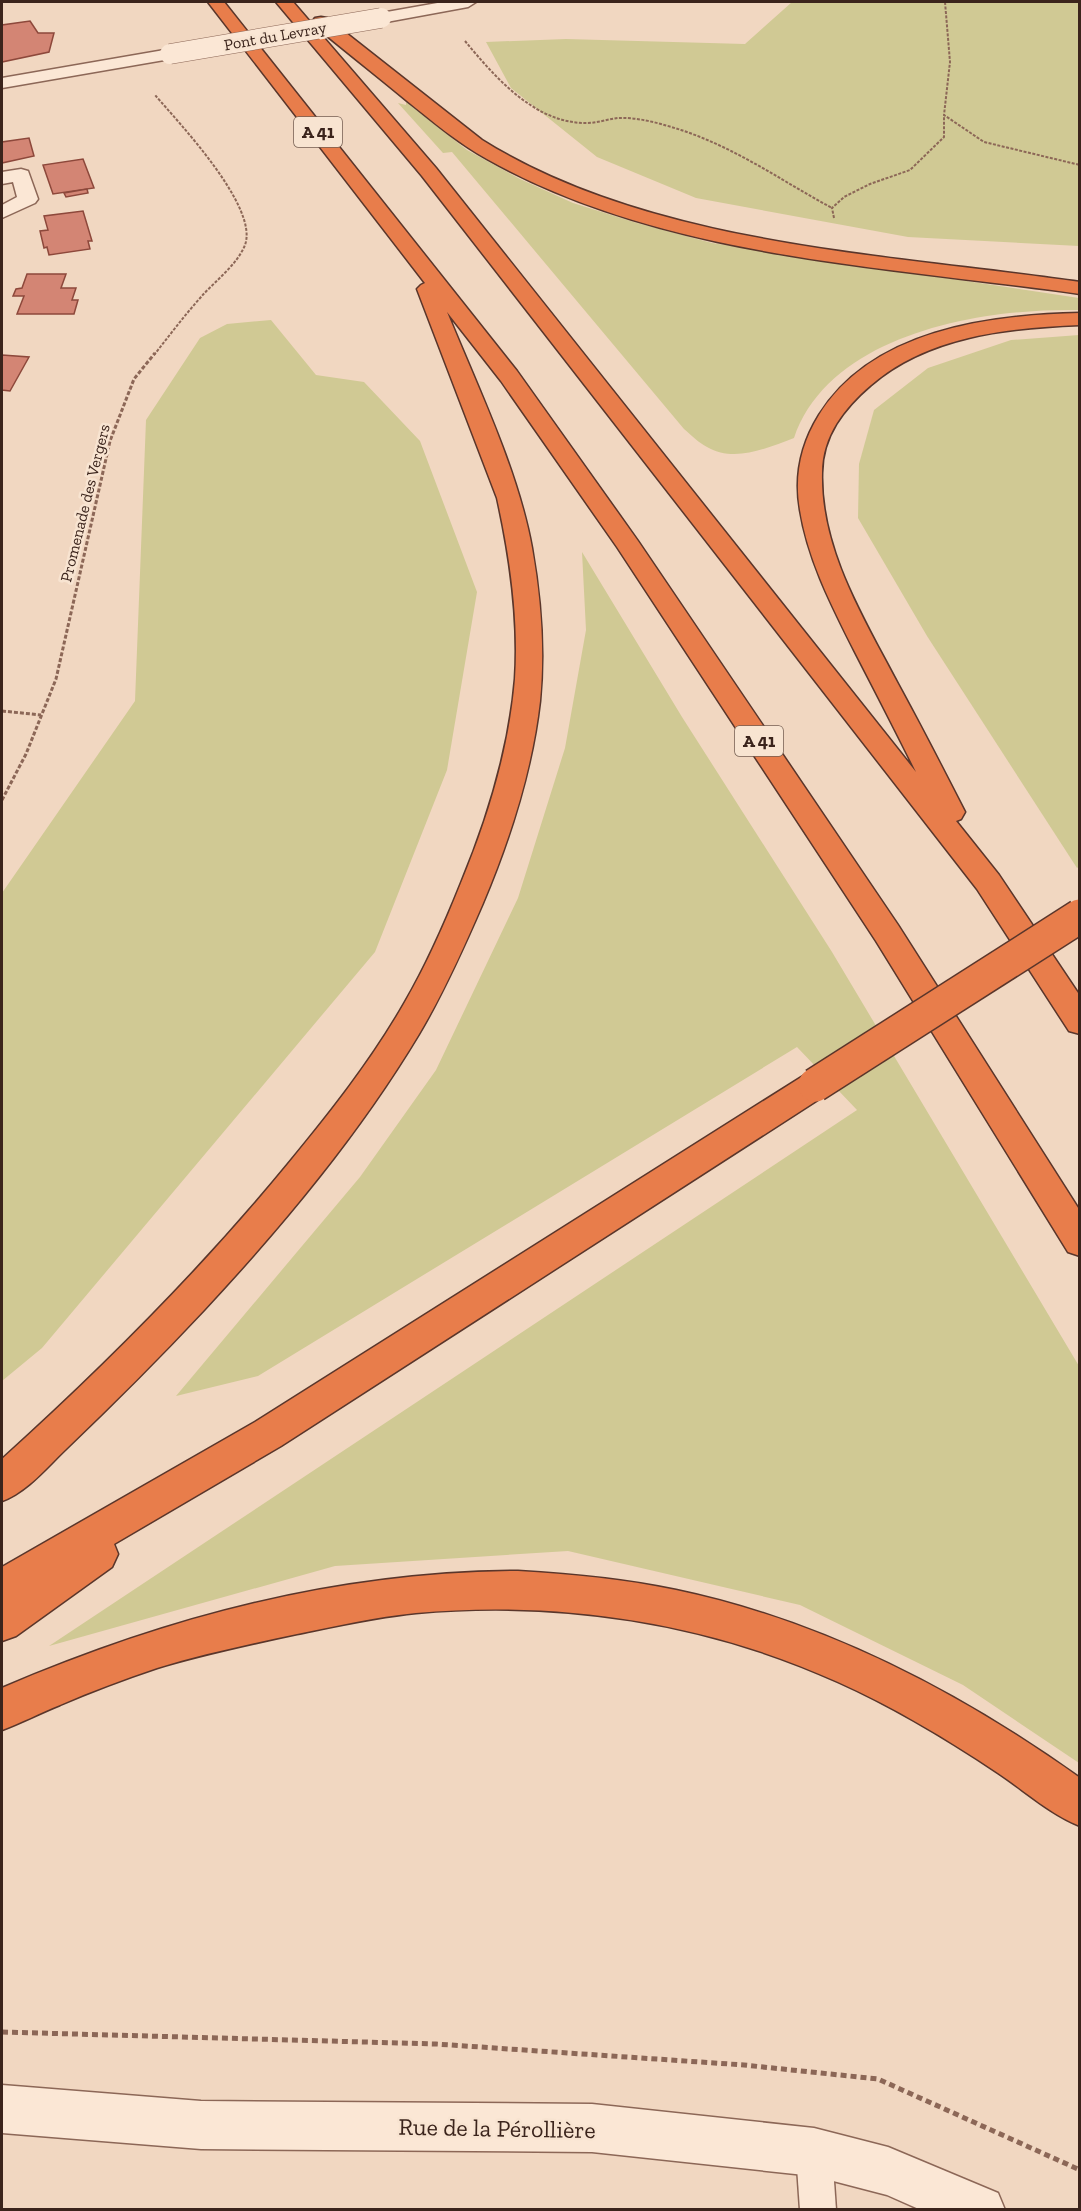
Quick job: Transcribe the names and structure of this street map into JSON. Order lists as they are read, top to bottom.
{
  "streets": {
    "highway": ["A 41"],
    "street": ["Pont du Levray", "Rue de la Pérollière"],
    "path": ["Promenade des Vergers"]
  },
  "crossings": [
    ["Pont du Levray", "Promenade des Vergers"]
  ]
}
